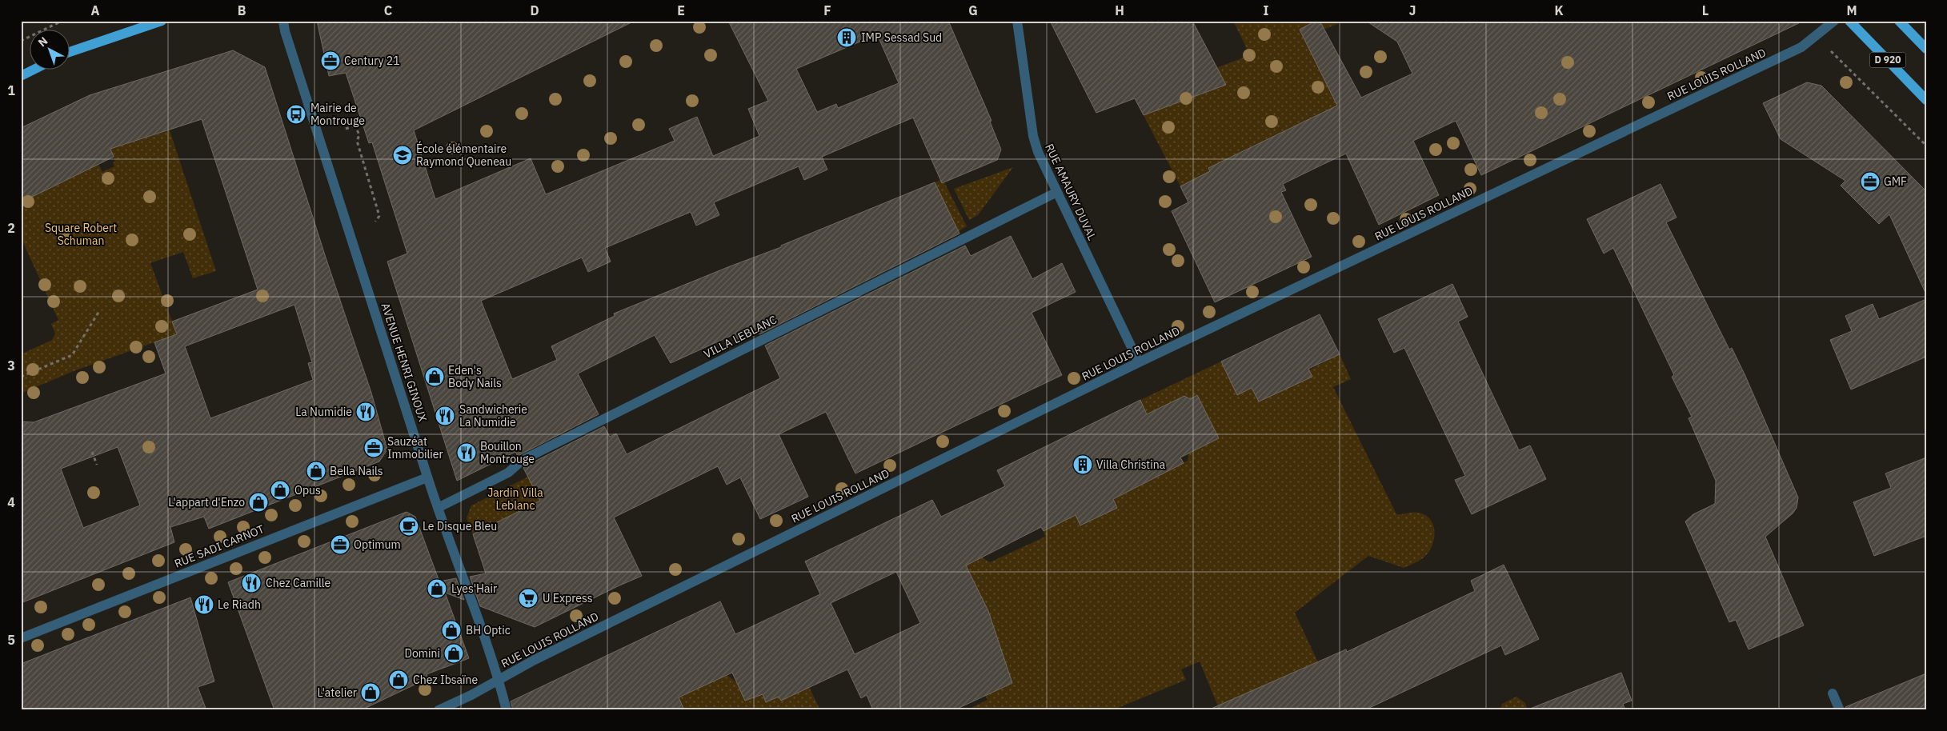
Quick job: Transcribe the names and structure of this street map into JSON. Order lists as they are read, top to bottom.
{
  "streets": {
    "main road": ["D 920"],
    "street": [
      "RUE LOUIS ROLLAND",
      "RUE AMAURY DUVAL",
      "VILLA LEBLANC",
      "AVENUE HENRI GINOUX",
      "RUE SADI CARNOT"
    ]
  },
  "crossings": [
    ["RUE LOUIS ROLLAND", "RUE AMAURY DUVAL"],
    ["RUE LOUIS ROLLAND", "AVENUE HENRI GINOUX"],
    ["RUE AMAURY DUVAL", "VILLA LEBLANC"],
    ["VILLA LEBLANC", "AVENUE HENRI GINOUX"],
    ["AVENUE HENRI GINOUX", "RUE SADI CARNOT"]
  ],
  "parks": ["Square Robert Schuman", "Jardin Villa Leblanc"],
  "places": {
    "building": ["IMP Sessad Sud", "Villa Christina"],
    "office": [
      "Century 21",
      "GMF",
      "Sauzéat Immobilier",
      "Optimum"
    ],
    "bus stop": ["Mairie de Montrouge"],
    "school or university": ["École élémentaire Raymond Queneau"],
    "shop": [
      "Eden's Body Nails",
      "Bella Nails",
      "Opus",
      "L'appart d'Enzo",
      "Lyes'Hair",
      "BH Optic",
      "Domini",
      "Chez Ibsaïne",
      "L'atelier"
    ],
    "restaurant": [
      "La Numidie",
      "Sandwicherie La Numidie",
      "Bouillon Montrouge",
      "Chez Camille",
      "Le Riadh"
    ],
    "cafe": ["Le Disque Bleu"],
    "supermarket": ["U Express"]
  },
  "north": "top left",
  "grid": {
    "columns": [
      "A",
      "B",
      "C",
      "D",
      "E",
      "F",
      "G",
      "H",
      "I",
      "J",
      "K",
      "L",
      "M"
    ],
    "rows": [
      "1",
      "2",
      "3",
      "4",
      "5"
    ]
  }
}
